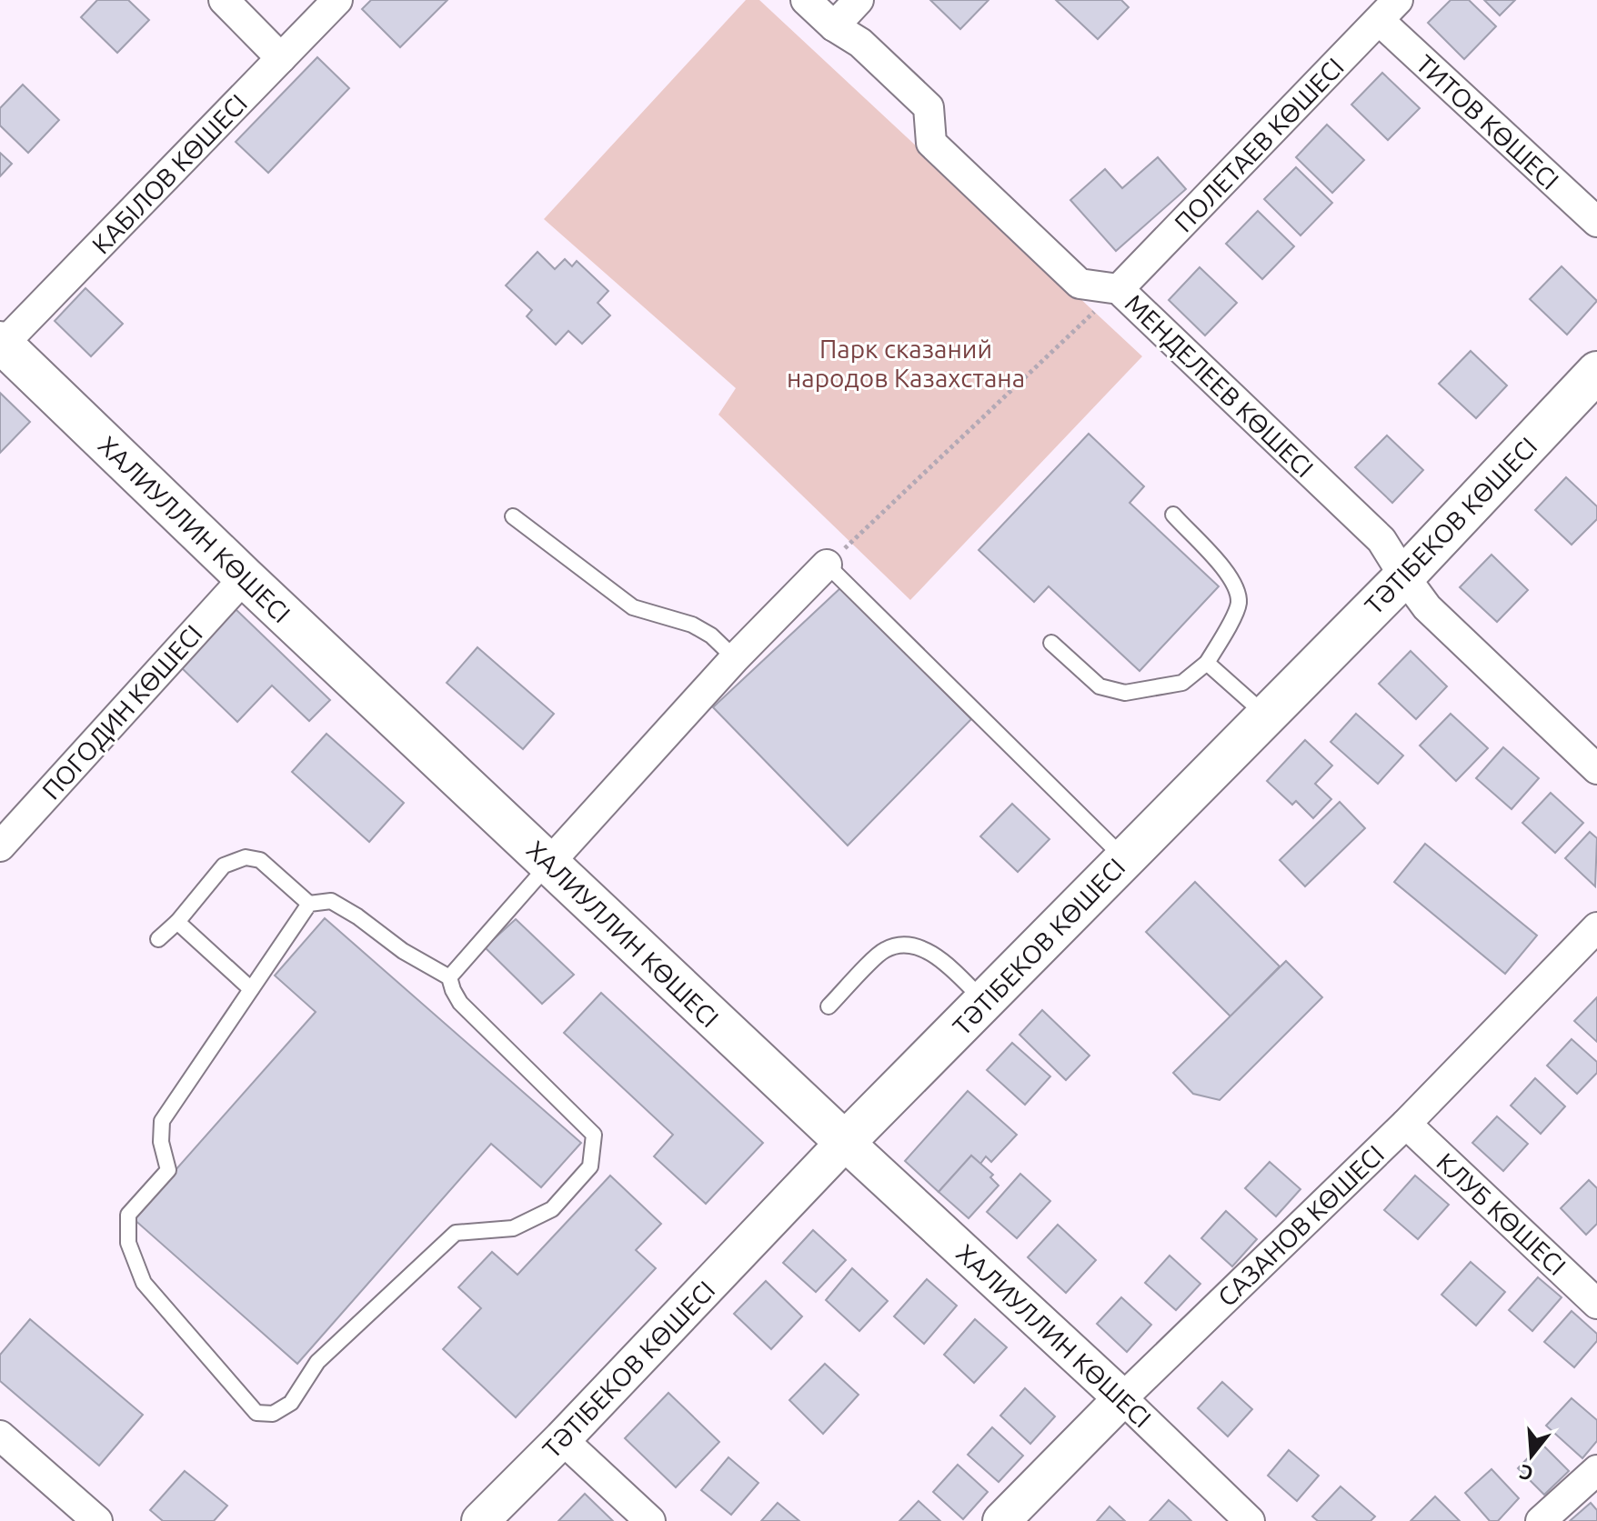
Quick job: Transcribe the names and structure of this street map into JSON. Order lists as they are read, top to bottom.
{
  "streets": {
    "main road": ["ТӘТІБЕКОВ КӨШЕСІ", "ХАЛИУЛЛИН КӨШЕСІ"],
    "street": [
      "ТИТОВ КӨШЕСІ",
      "ПОЛЕТАЕВ КӨШЕСІ",
      "КАБІЛОВ КӨШЕСІ",
      "МЕНДЕЛЕЕВ КӨШЕСІ",
      "ПОГОДИН КӨШЕСІ",
      "КЛУБ КӨШЕСІ",
      "САЗАНОВ КӨШЕСІ"
    ]
  },
  "crossings": [
    ["ТИТОВ КӨШЕСІ", "ПОЛЕТАЕВ КӨШЕСІ"],
    ["ПОЛЕТАЕВ КӨШЕСІ", "МЕНДЕЛЕЕВ КӨШЕСІ"],
    ["КАБІЛОВ КӨШЕСІ", "ХАЛИУЛЛИН КӨШЕСІ"],
    ["МЕНДЕЛЕЕВ КӨШЕСІ", "ТӘТІБЕКОВ КӨШЕСІ"],
    ["ТӘТІБЕКОВ КӨШЕСІ", "ХАЛИУЛЛИН КӨШЕСІ"],
    ["ХАЛИУЛЛИН КӨШЕСІ", "ПОГОДИН КӨШЕСІ"],
    ["ХАЛИУЛЛИН КӨШЕСІ", "САЗАНОВ КӨШЕСІ"],
    ["КЛУБ КӨШЕСІ", "САЗАНОВ КӨШЕСІ"]
  ],
  "parks": ["Парк сказаний народов Казахстана"],
  "north": "bottom"
}
